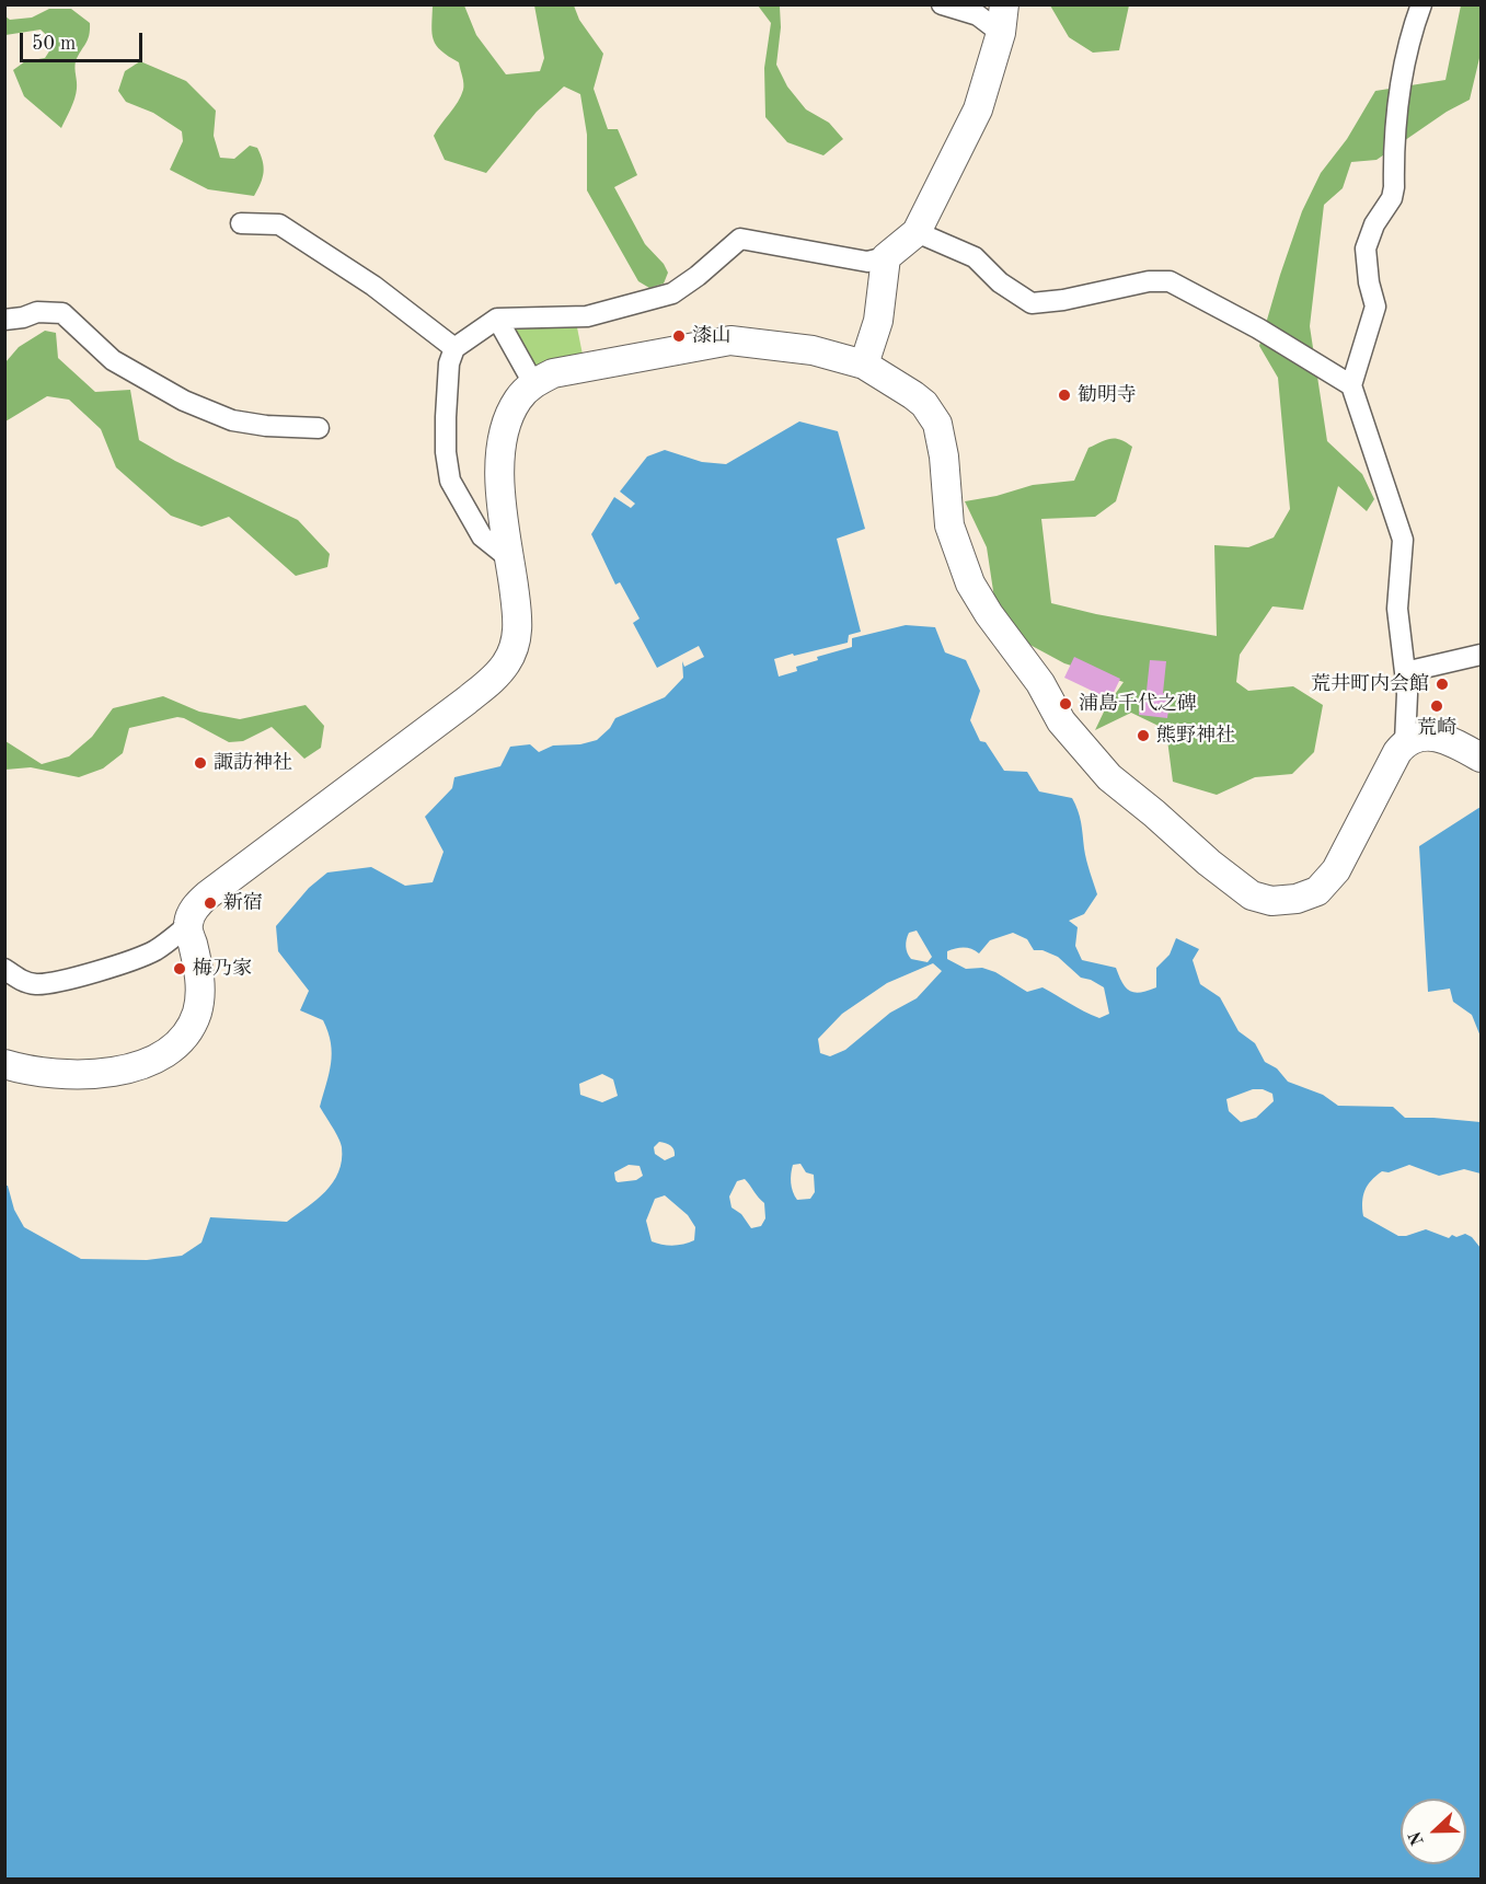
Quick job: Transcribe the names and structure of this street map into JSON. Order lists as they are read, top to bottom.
{
  "places": [
    "漆山",
    "勧明寺",
    "荒井町内会館",
    "浦島千代之碑",
    "荒崎",
    "熊野神社",
    "諏訪神社",
    "新宿",
    "梅乃家"
  ],
  "scale_bar": "50 m",
  "north": "left"
}
